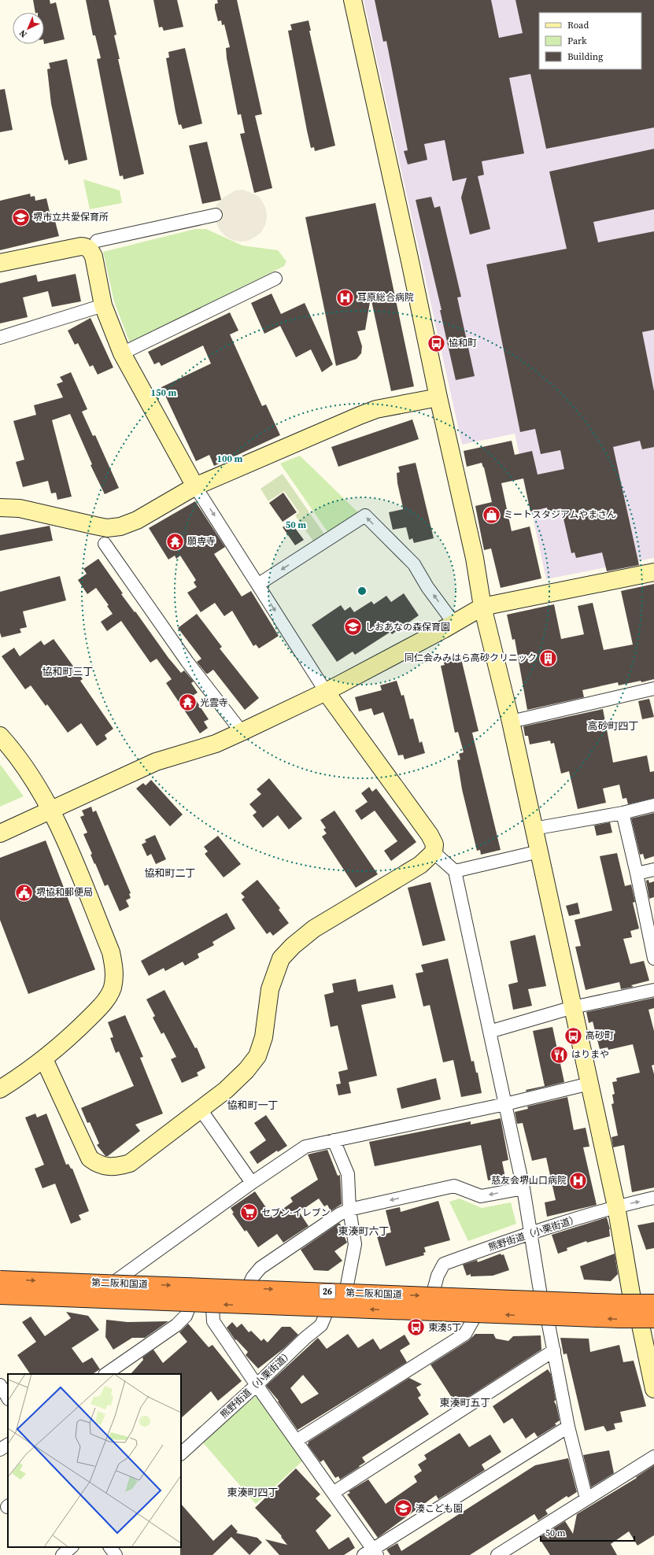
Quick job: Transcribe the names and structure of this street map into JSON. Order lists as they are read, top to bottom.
{
  "streets": {
    "highway": ["第二阪和国道", "26"],
    "street": ["熊野街道（小栗街道）"]
  },
  "districts": [
    "協和町三丁",
    "高砂町四丁",
    "協和町二丁",
    "協和町一丁",
    "東湊町六丁",
    "東湊町五丁",
    "東湊町四丁"
  ],
  "places": {
    "school or university": ["堺市立共愛保育所", "しおあなの森保育園", "湊こども園"],
    "hospital": ["耳原総合病院", "慈友会堺山口病院"],
    "bus stop": ["協和町", "高砂町", "東湊5丁"],
    "shop": ["ミートスタジアムやまさん"],
    "temple": ["願専寺", "光雲寺"],
    "building": ["同仁会みみはら高砂クリニック"],
    "public building": ["堺協和郵便局"],
    "restaurant": ["はりまや"],
    "supermarket": ["セブン-イレブン"]
  },
  "legend": ["Road", "Park", "Building"],
  "scale_bar": "50 m",
  "north": "bottom left",
  "rings": ["150 m", "100 m", "50 m"]
}
